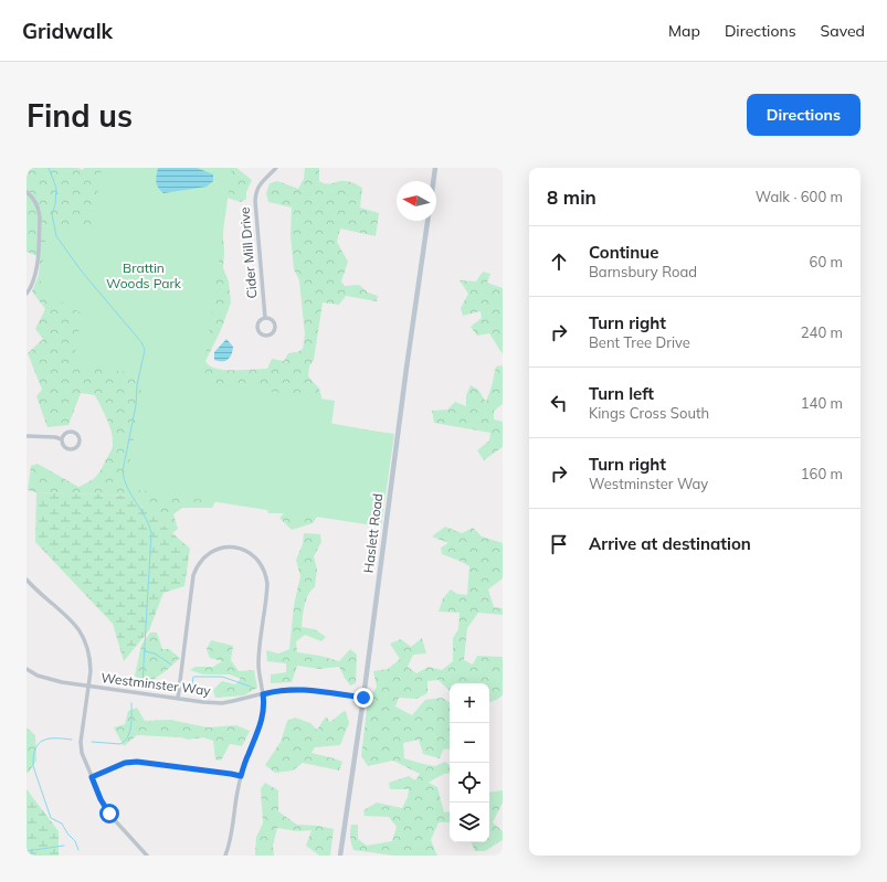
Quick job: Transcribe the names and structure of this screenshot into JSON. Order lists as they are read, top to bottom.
{
  "streets": {
    "main road": ["Haslett Road"],
    "street": ["Cider Mill Drive", "Westminster Way"]
  },
  "crossings": [
    ["Haslett Road", "Westminster Way"]
  ],
  "parks": ["Brattin Woods Park"],
  "north": "left",
  "page": {
    "header": "Gridwalk",
    "nav": ["Map", "Directions", "Saved"],
    "buttons": "Directions",
    "title": "Find us",
    "heading": ["8 min", "Walk · 600 m"],
    "list": [
      ["Continue", "Barnsbury Road", "60 m"],
      ["Turn right", "Bent Tree Drive", "240 m"],
      ["Turn left", "Kings Cross South", "140 m"],
      ["Turn right", "Westminster Way", "160 m"],
      "Arrive at destination"
    ],
    "map_buttons": ["+", "−"]
  }
}
